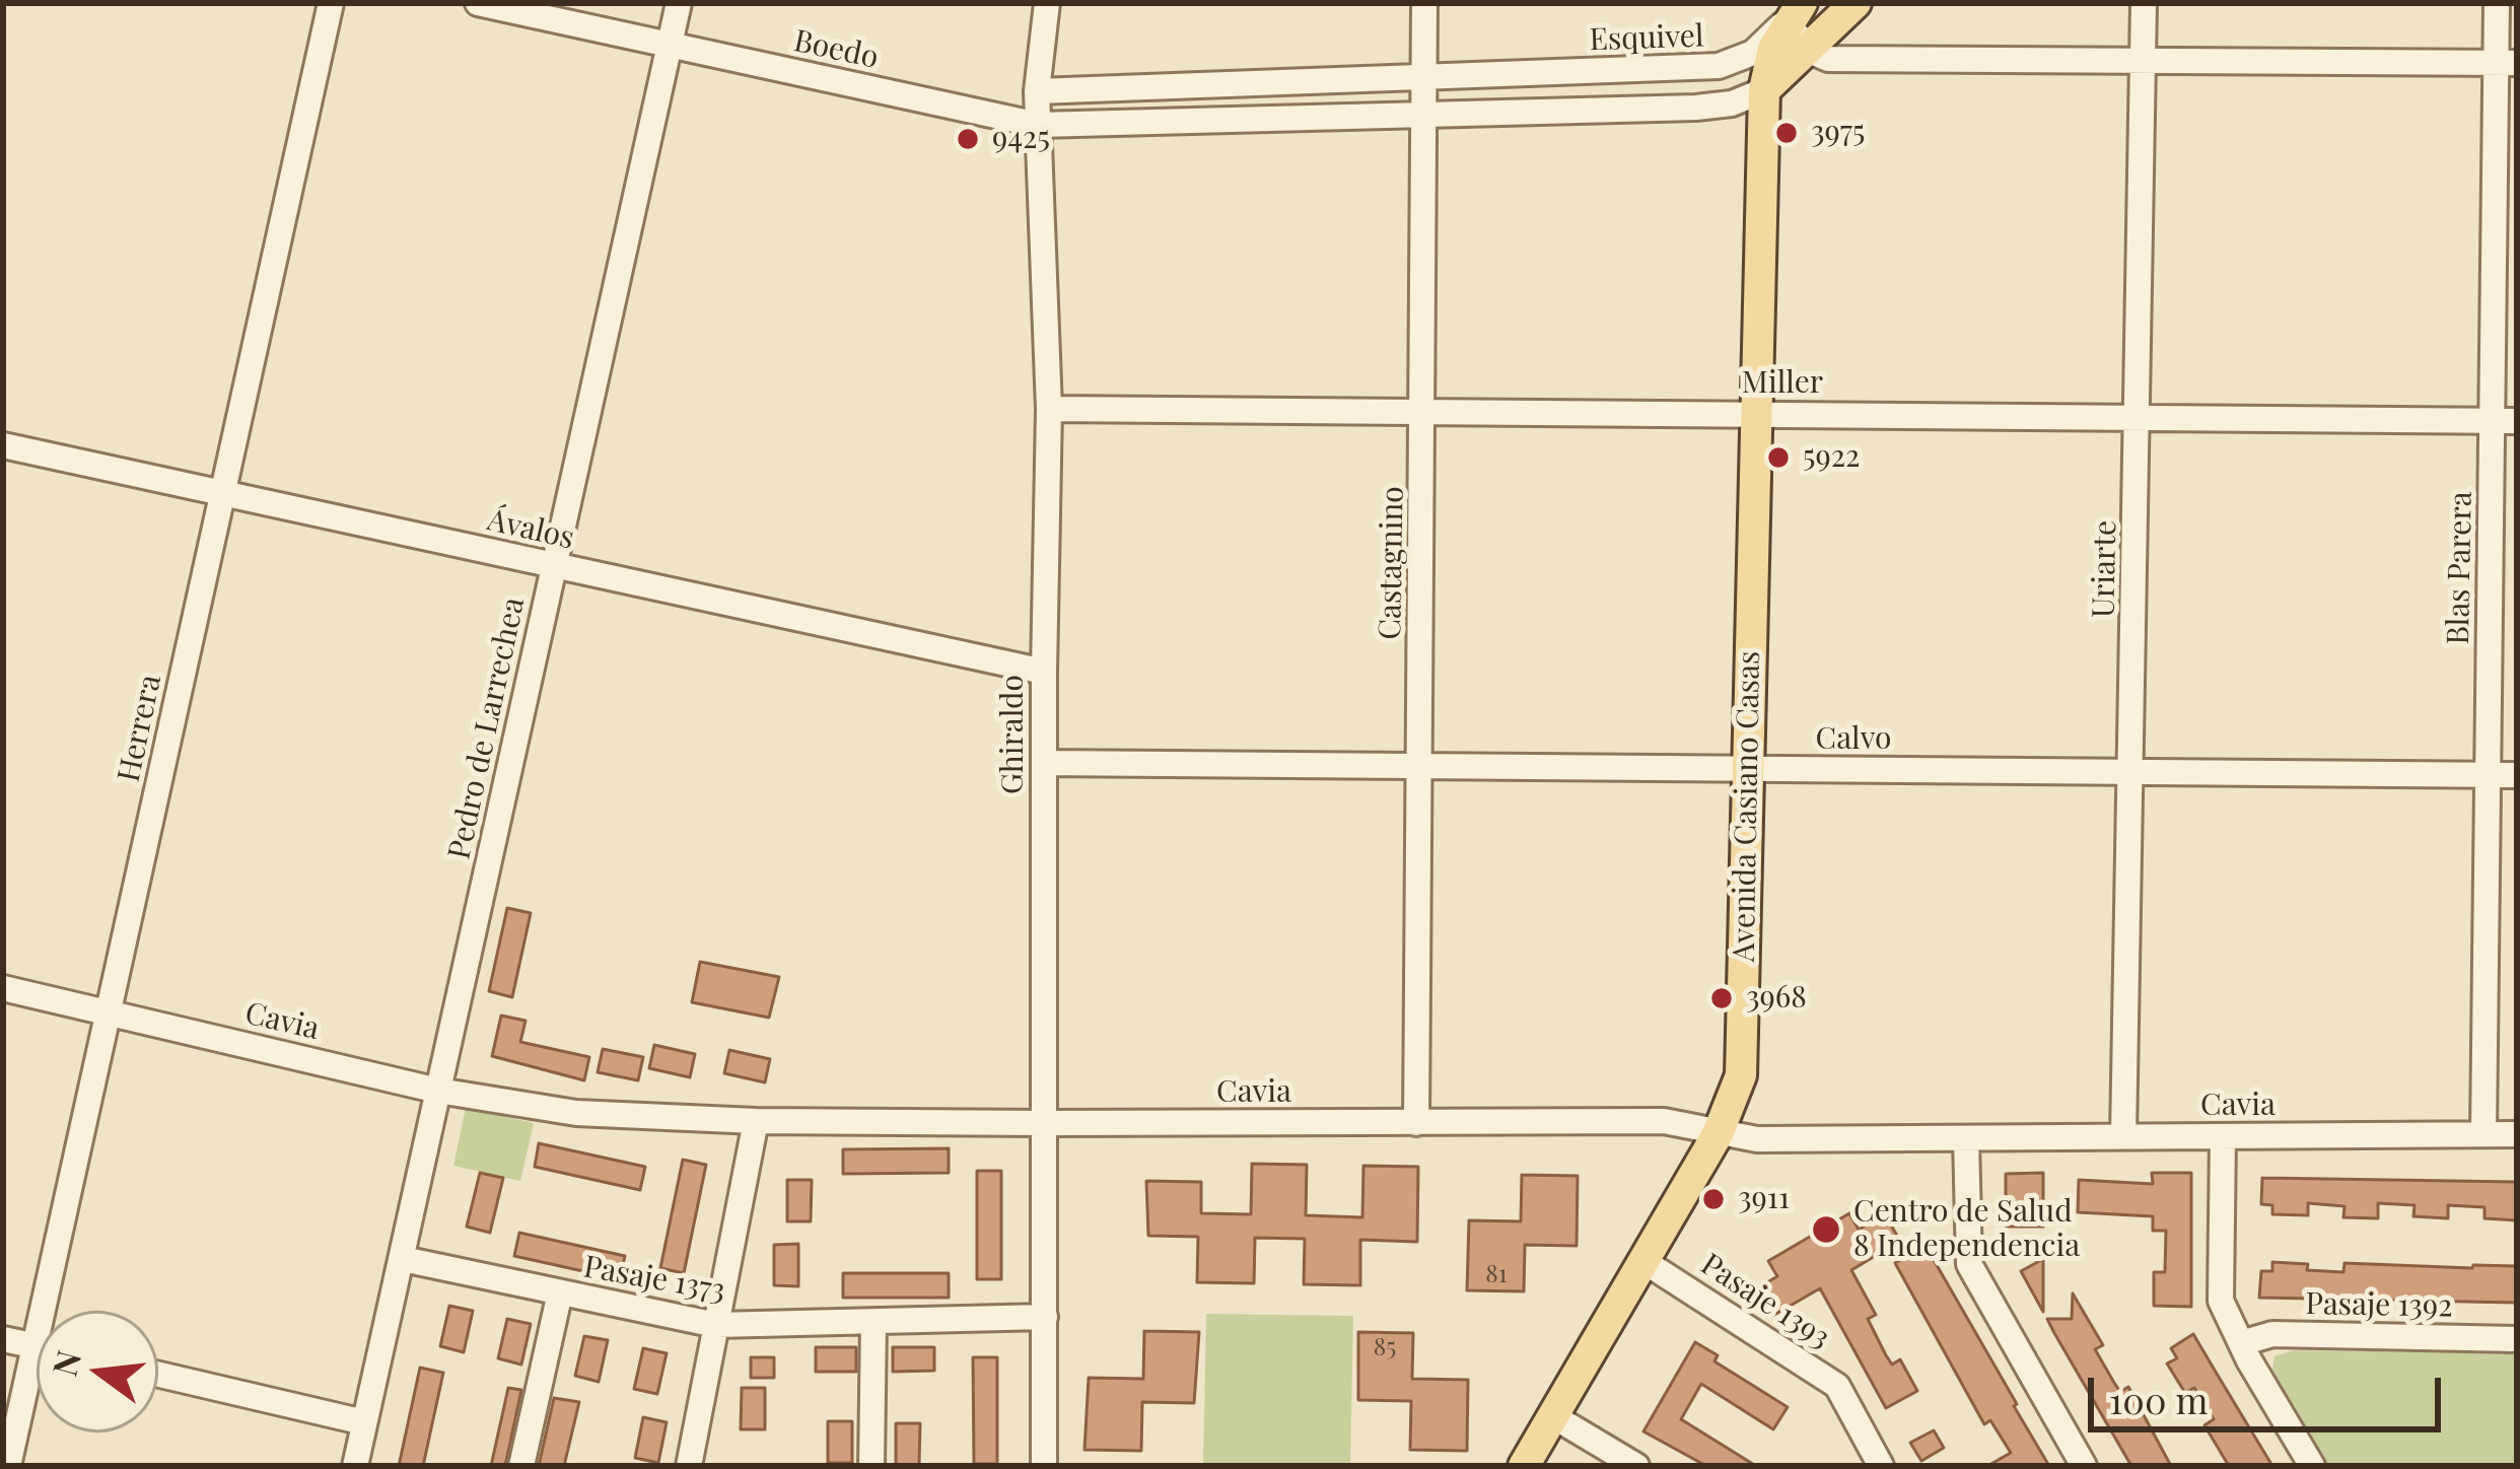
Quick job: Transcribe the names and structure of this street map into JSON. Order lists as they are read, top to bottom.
{
  "streets": {
    "main road": ["Avenida Casiano Casas"],
    "street": [
      "Esquivel",
      "Boedo",
      "Miller",
      "Ávalos",
      "Castagnino",
      "Blas Parera",
      "Uriarte",
      "Herrera",
      "Pedro de Larrechea",
      "Ghiraldo",
      "Calvo",
      "Cavia",
      "Pasaje 1373",
      "Pasaje 1393",
      "Pasaje 1392"
    ]
  },
  "crossings": [
    ["Esquivel", "Castagnino"],
    ["Esquivel", "Ghiraldo"],
    ["Esquivel", "Avenida Casiano Casas"],
    ["Boedo", "Pedro de Larrechea"],
    ["Boedo", "Ghiraldo"],
    ["Miller", "Castagnino"],
    ["Miller", "Blas Parera"],
    ["Miller", "Uriarte"],
    ["Miller", "Ghiraldo"],
    ["Miller", "Avenida Casiano Casas"],
    ["Ávalos", "Herrera"],
    ["Ávalos", "Pedro de Larrechea"],
    ["Ávalos", "Ghiraldo"],
    ["Castagnino", "Calvo"],
    ["Castagnino", "Cavia"],
    ["Blas Parera", "Calvo"],
    ["Blas Parera", "Cavia"],
    ["Uriarte", "Calvo"],
    ["Uriarte", "Cavia"],
    ["Herrera", "Cavia"],
    ["Pedro de Larrechea", "Cavia"],
    ["Pedro de Larrechea", "Pasaje 1373"],
    ["Ghiraldo", "Calvo"],
    ["Ghiraldo", "Cavia"],
    ["Ghiraldo", "Pasaje 1373"],
    ["Calvo", "Avenida Casiano Casas"],
    ["Avenida Casiano Casas", "Cavia"],
    ["Avenida Casiano Casas", "Pasaje 1393"]
  ],
  "places": [
    "3975",
    "9425",
    "5922",
    "3968",
    "3911",
    "Centro de Salud 8 Independencia"
  ],
  "house_numbers": ["81", "85"],
  "scale_bar": "100 m",
  "north": "left"
}
